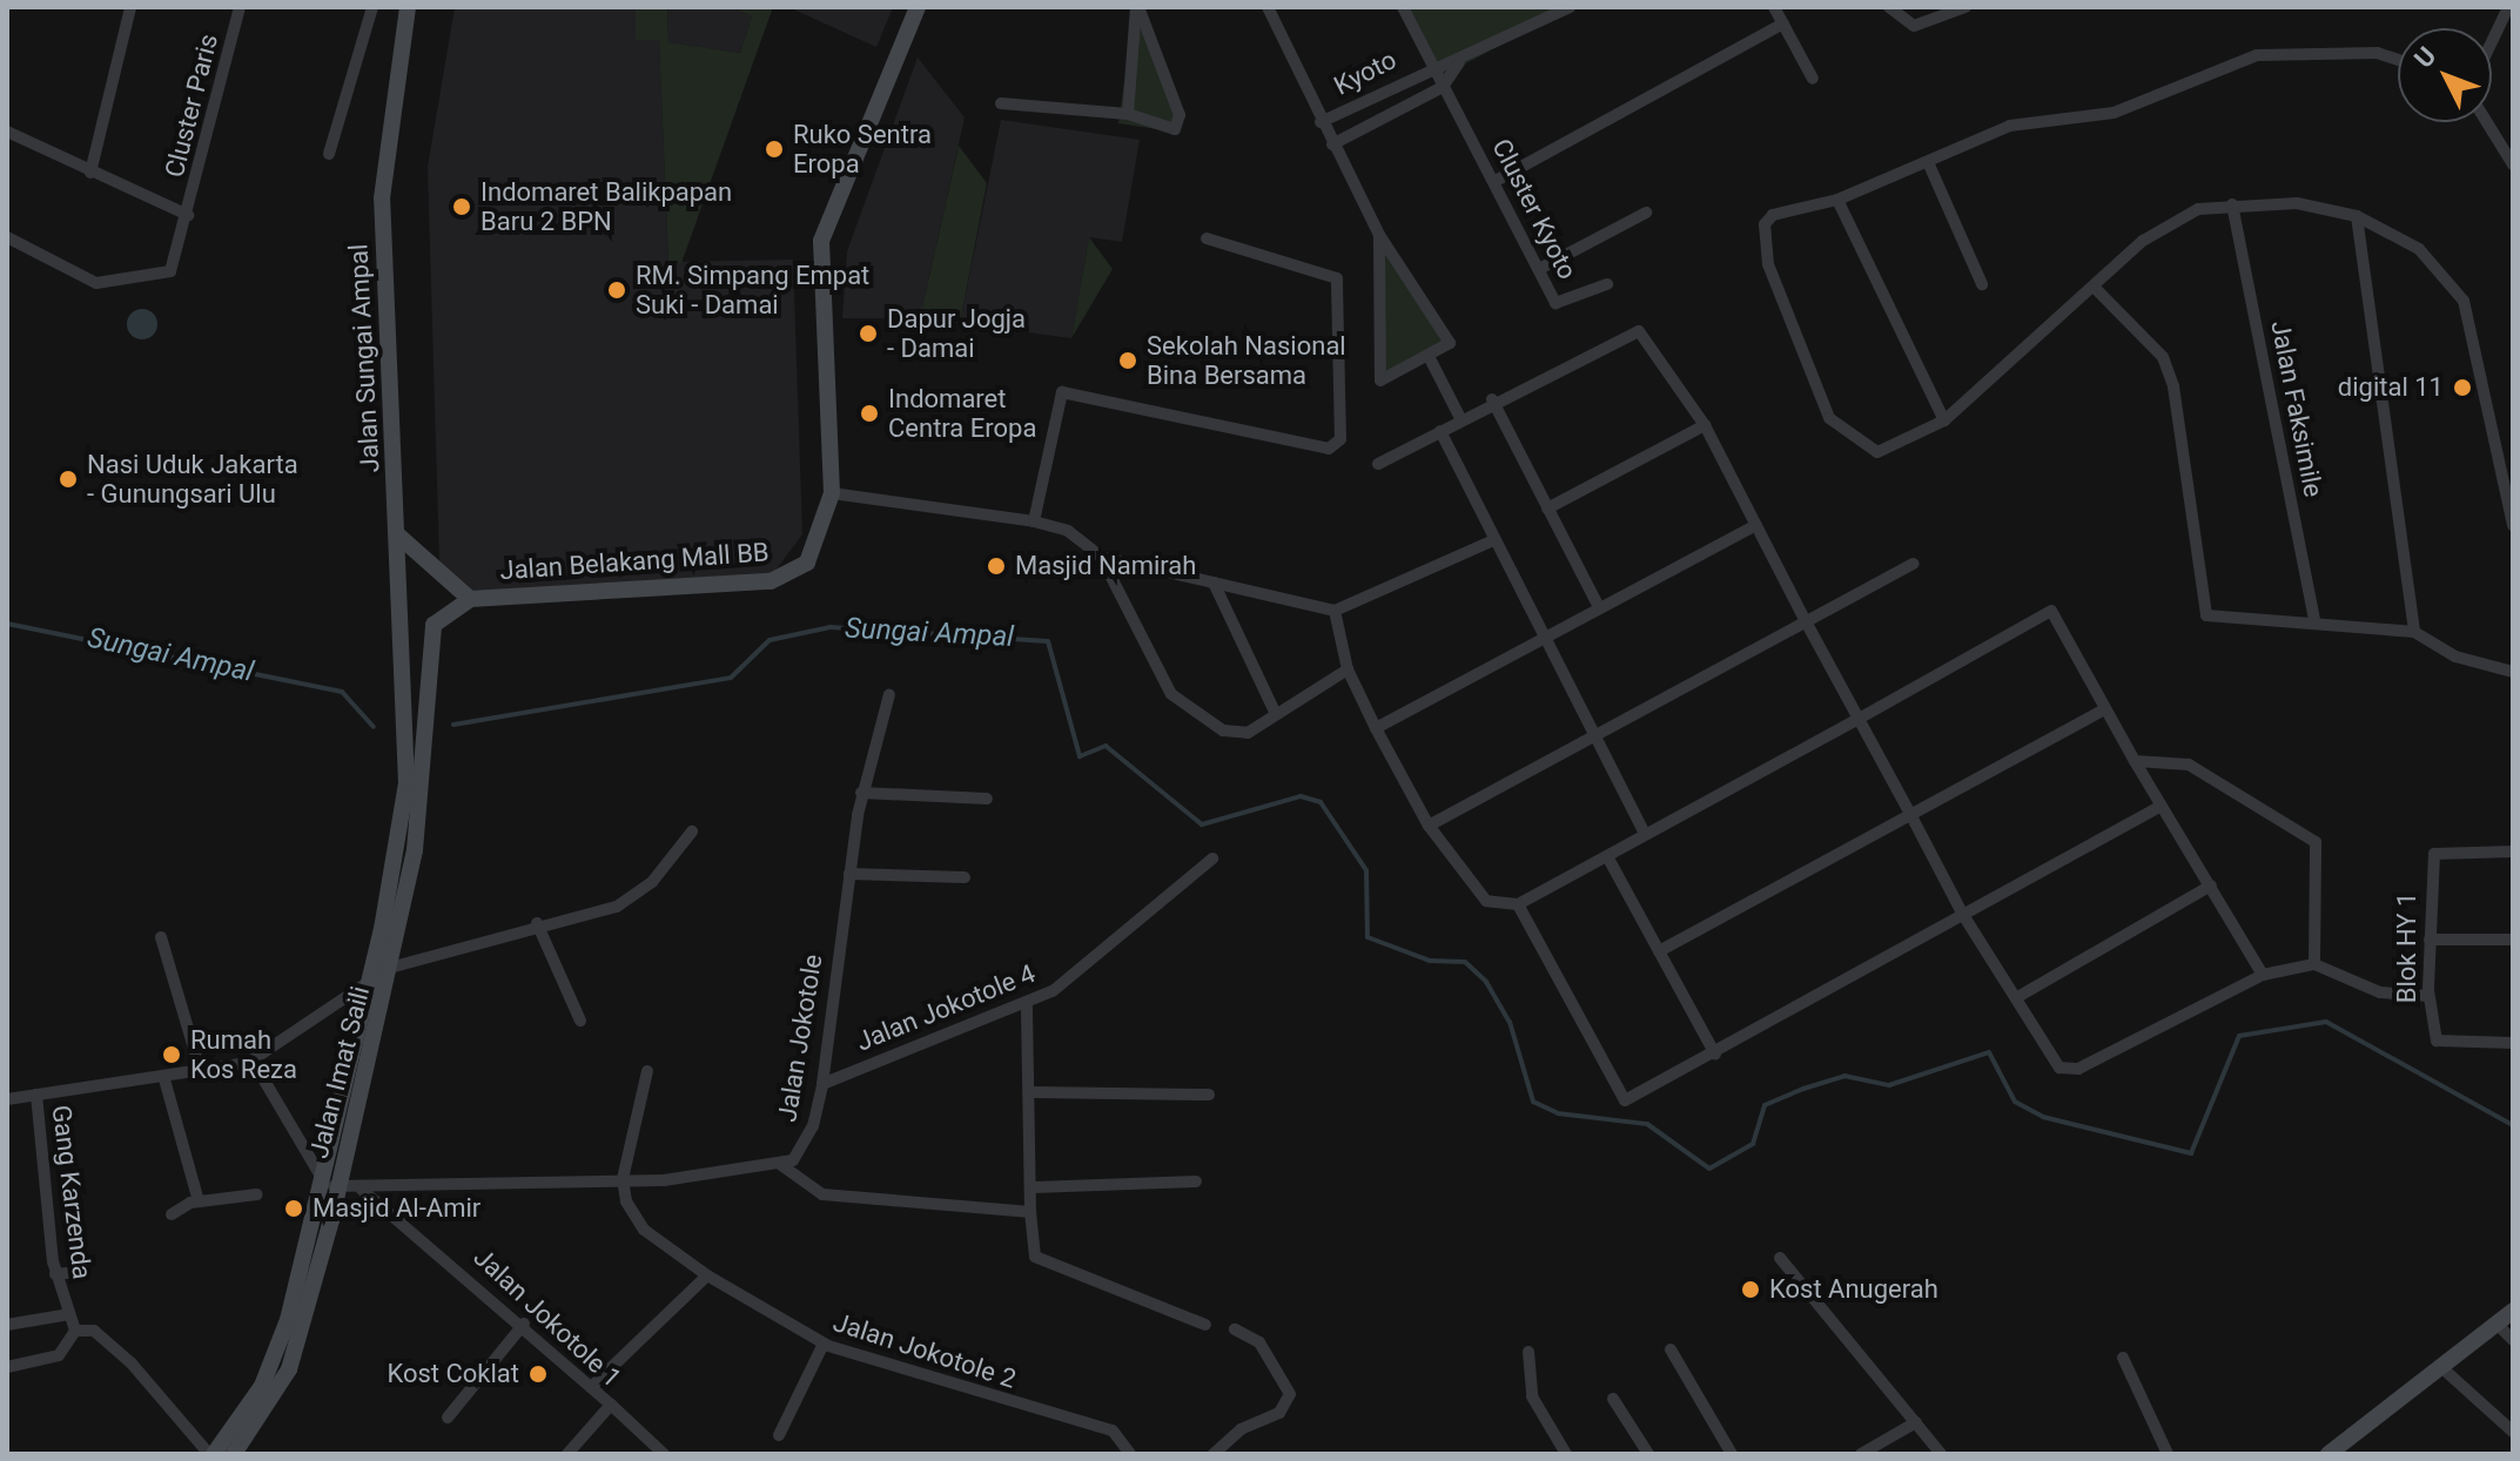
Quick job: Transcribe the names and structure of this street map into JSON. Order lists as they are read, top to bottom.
{
  "streets": {
    "main road": ["Jalan Sungai Ampal", "Jalan Belakang Mall BB", "Jalan Imat Saili"],
    "street": [
      "Kyoto",
      "Cluster Paris",
      "Cluster Kyoto",
      "Jalan Faksimile",
      "Blok HY 1",
      "Jalan Jokotole 4",
      "Jalan Jokotole",
      "Gang Karzenda",
      "Jalan Jokotole 1",
      "Jalan Jokotole 2"
    ]
  },
  "crossings": [
    ["Kyoto", "Cluster Kyoto"],
    ["Jalan Sungai Ampal", "Jalan Belakang Mall BB"],
    ["Jalan Jokotole 4", "Jalan Jokotole"]
  ],
  "water": ["Sungai Ampal"],
  "places": [
    "Ruko Sentra Eropa",
    "Indomaret Balikpapan Baru 2 BPN",
    "RM. Simpang Empat Suki - Damai",
    "Dapur Jogja - Damai",
    "Sekolah Nasional Bina Bersama",
    "digital 11",
    "Indomaret Centra Eropa",
    "Nasi Uduk Jakarta - Gunungsari Ulu",
    "Masjid Namirah",
    "Rumah Kos Reza",
    "Masjid Al-Amir",
    "Kost Anugerah",
    "Kost Coklat"
  ],
  "north": "top left"
}
